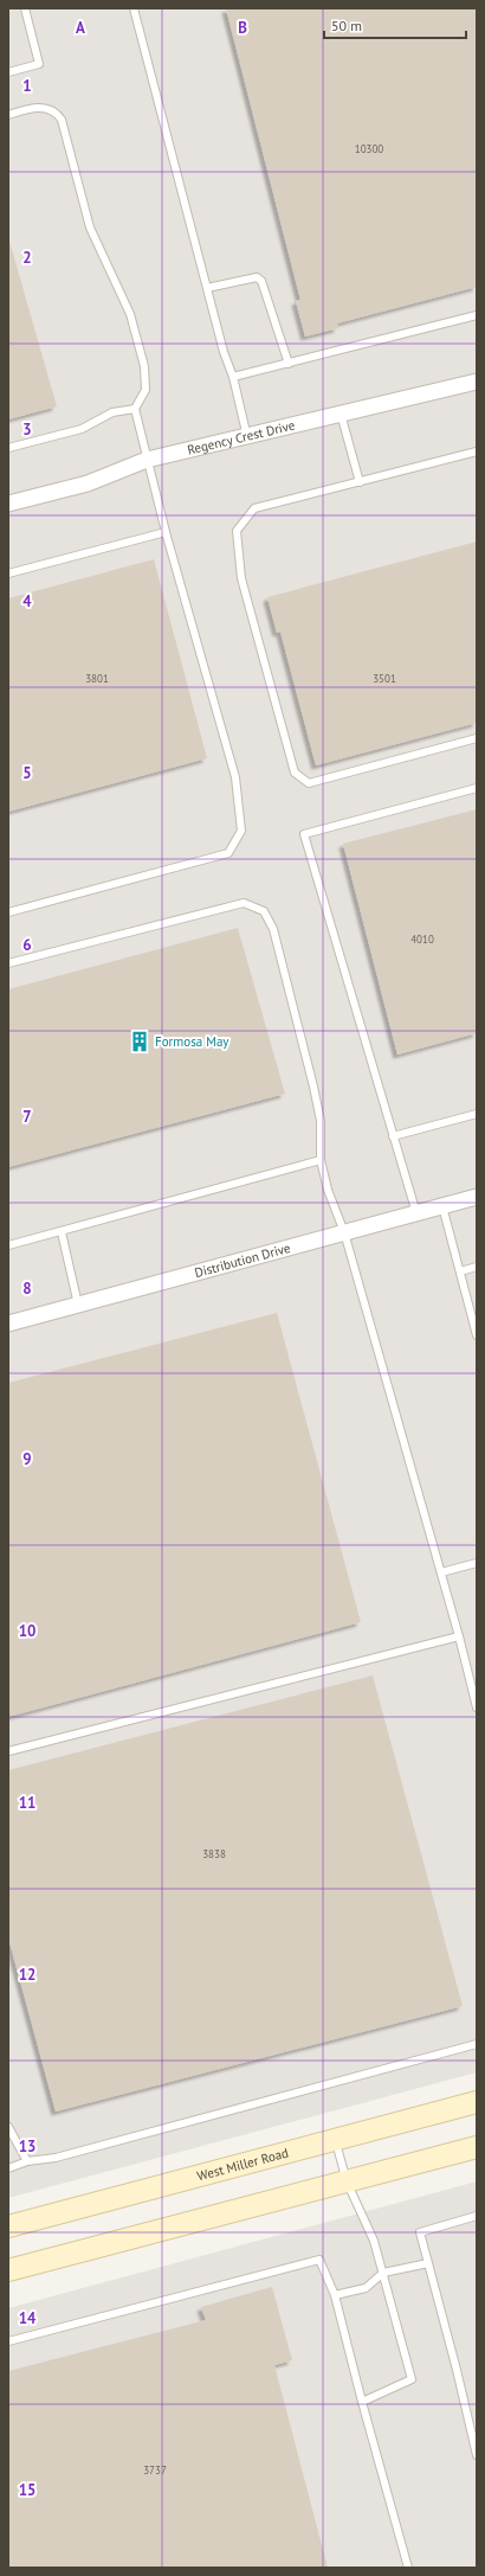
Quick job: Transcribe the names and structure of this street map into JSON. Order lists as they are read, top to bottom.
{
  "streets": {
    "main road": ["West Miller Road"],
    "street": ["Regency Crest Drive", "Distribution Drive"]
  },
  "places": {
    "building": ["Formosa May"]
  },
  "house_numbers": [
    "10300",
    "3801",
    "3501",
    "4010",
    "3838",
    "3737"
  ],
  "scale_bar": "50 m",
  "grid": {
    "columns": ["A", "B"],
    "rows": [
      "1",
      "2",
      "3",
      "4",
      "5",
      "6",
      "7",
      "8",
      "9",
      "10",
      "11",
      "12",
      "13",
      "14",
      "15"
    ]
  }
}
